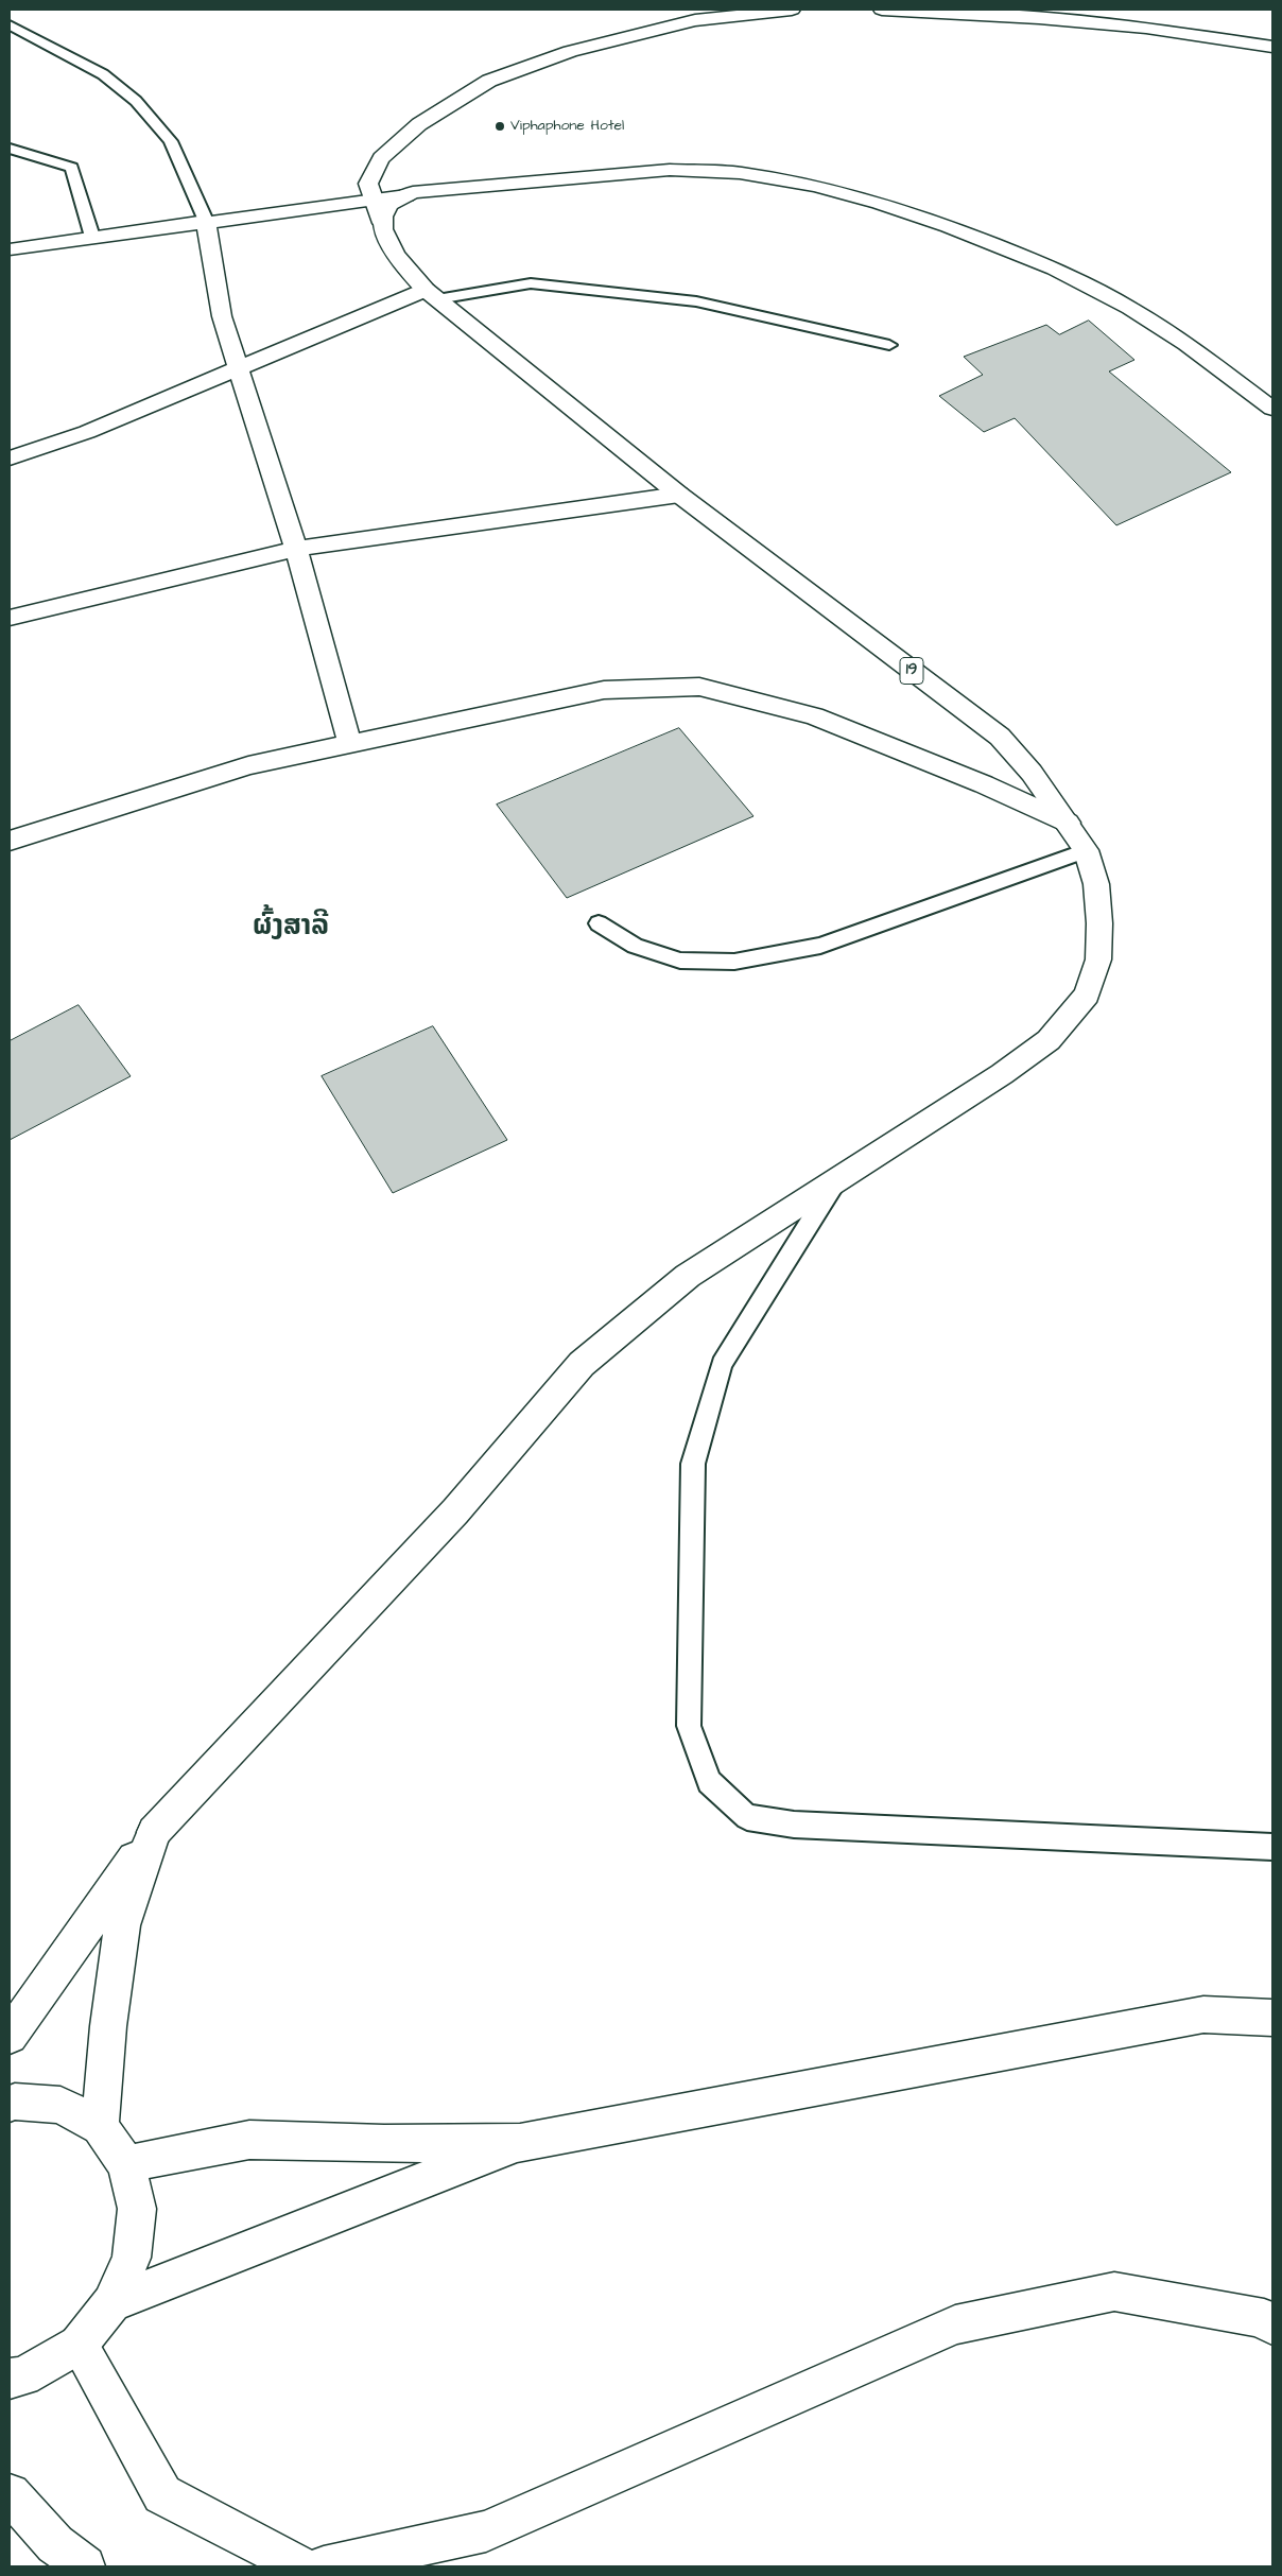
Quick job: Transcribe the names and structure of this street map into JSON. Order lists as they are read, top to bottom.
{
  "streets": {
    "main road": ["19"]
  },
  "districts": ["ຜົ້ງສາລີ"],
  "places": ["Viphaphone Hotel"]
}
